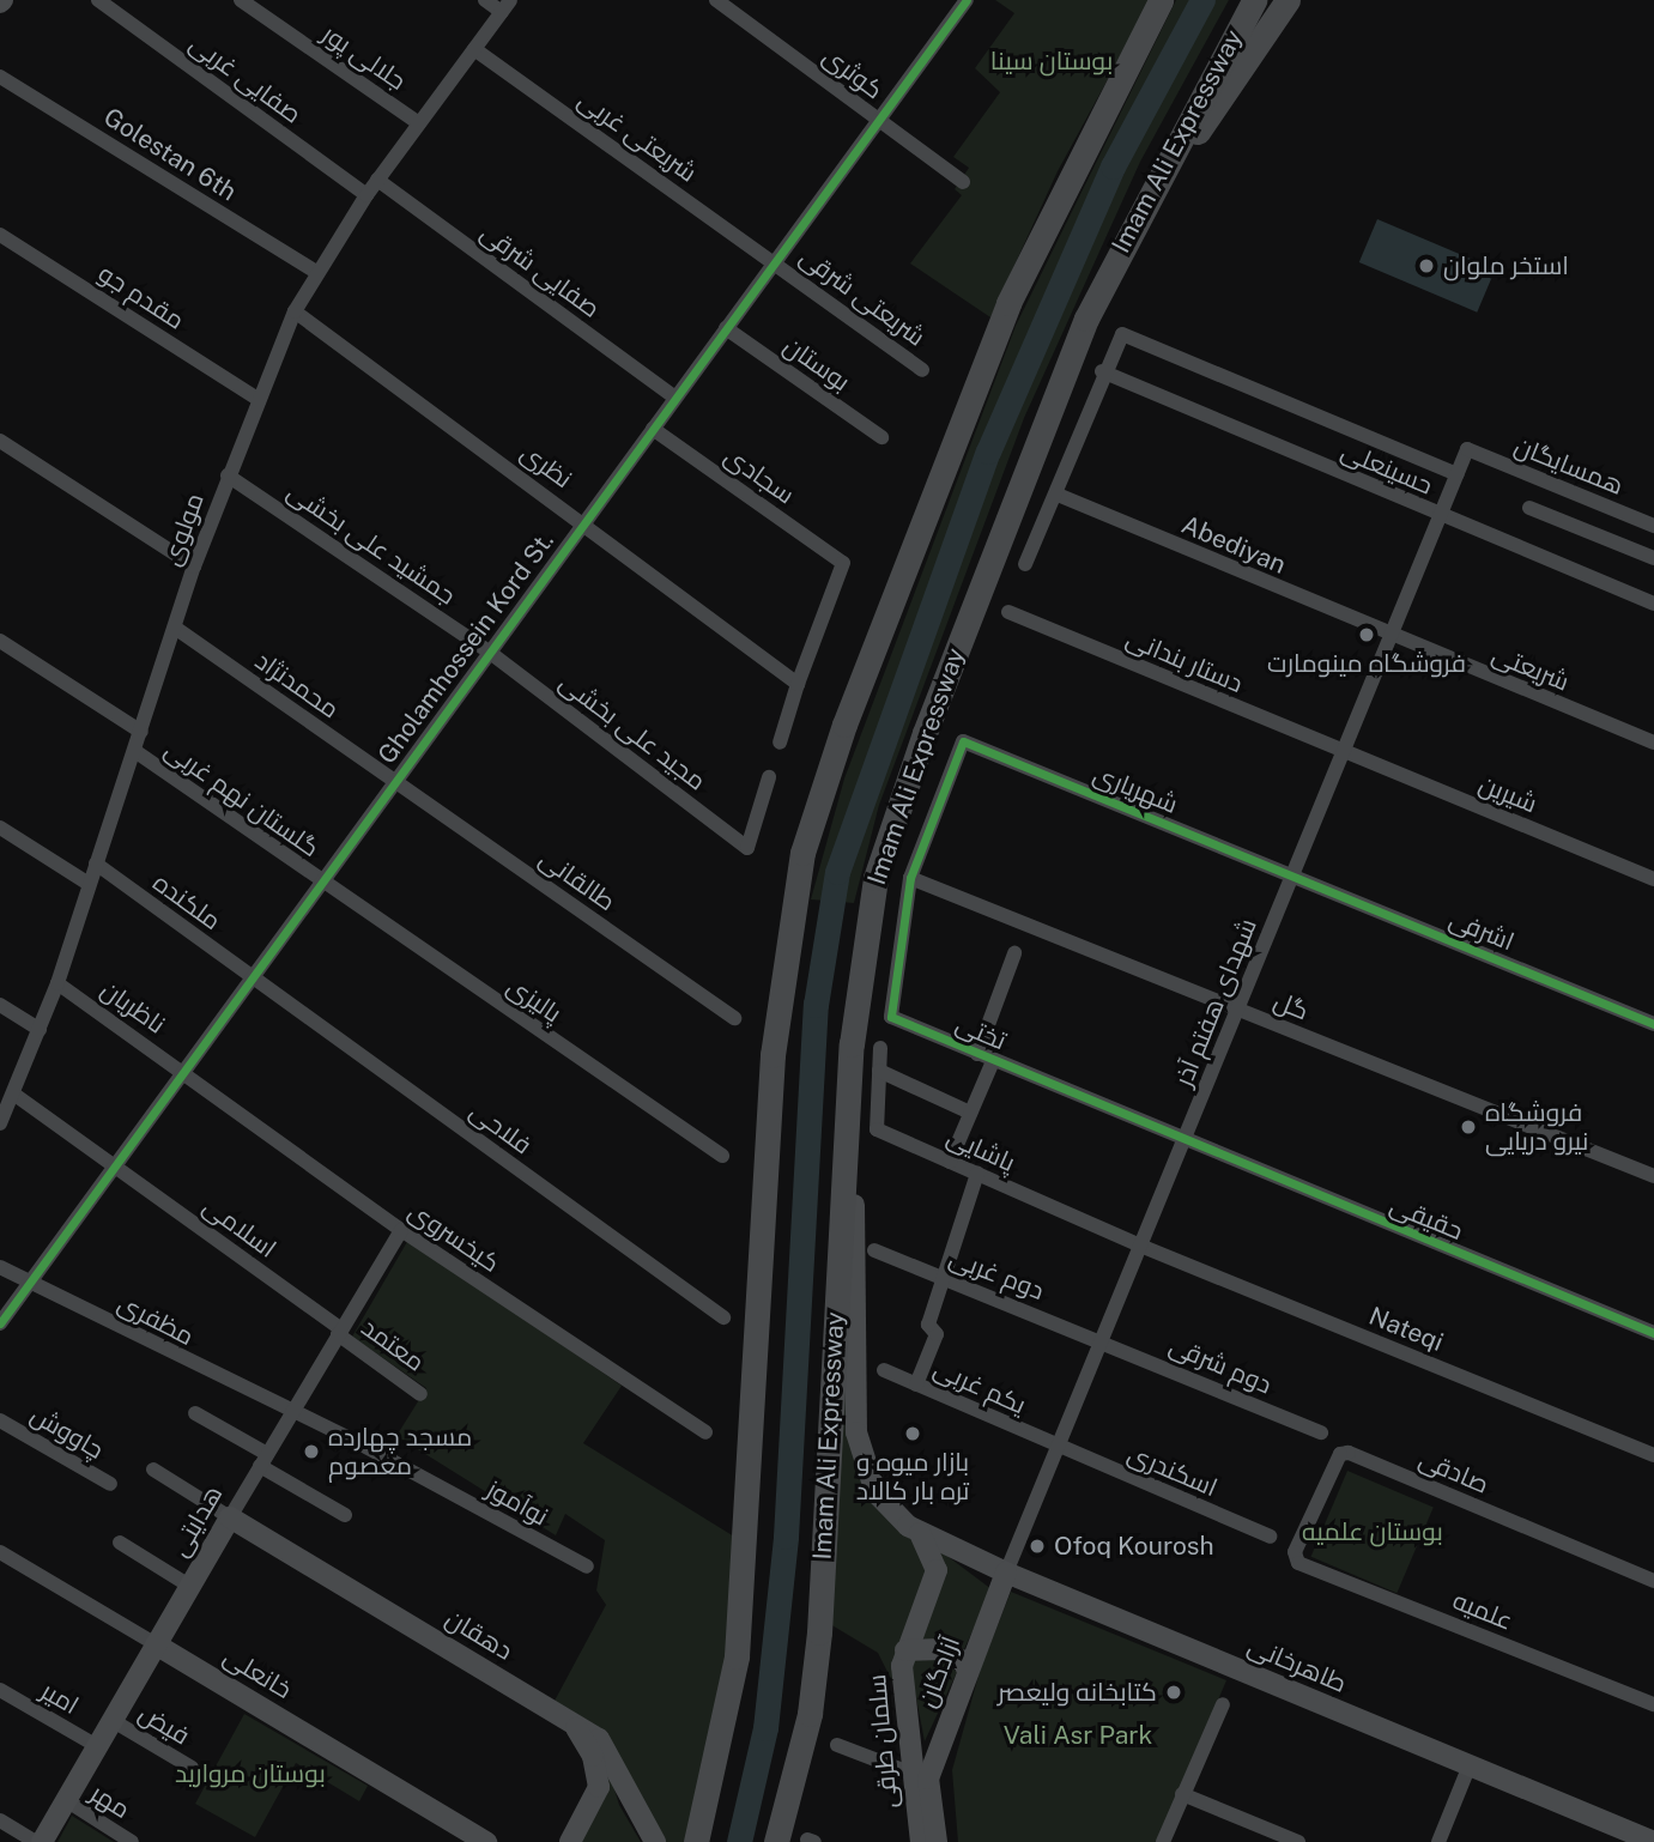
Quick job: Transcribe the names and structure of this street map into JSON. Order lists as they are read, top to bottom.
{
  "streets": {
    "highway": ["Imam Ali Expressway"],
    "main road": [
      "هدایتی",
      "دهقان",
      "طاهرخانی",
      "آزادگان",
      "خانعلی",
      "سلمان طرقی"
    ],
    "street": [
      "جلالی پور",
      "کوثری",
      "صفایی غربی",
      "شریعتی غربی",
      "Golestan 6th",
      "صفایی شرقی",
      "مقدم جو",
      "شریعتی شرقی",
      "بوستان",
      "نظری",
      "همسایگان",
      "حسینعلی",
      "سجادی",
      "مولوی",
      "جمشید علی بخشی",
      "Abediyan",
      "Gholamhossein Kord St.",
      "دستار بندانی",
      "شریعتی",
      "محمدنژاد",
      "مجید علی بخشی",
      "شهریاری",
      "شیرین",
      "گلستان نهم غربی",
      "طالقانی",
      "ملکنده",
      "اشرفی",
      "پالیزی",
      "شهدای هفتم آذر",
      "گل",
      "ناظریان",
      "تختی",
      "فلاحی",
      "پاشایی",
      "حقیقی",
      "اسلامی",
      "کیخسروی",
      "دوم غربی",
      "مظفری",
      "Nateqi",
      "معتمد",
      "دوم شرقی",
      "یکم غربی",
      "چاووش",
      "اسکندری",
      "صادقی",
      "نوآموز",
      "علمیه",
      "امیر",
      "فیض",
      "مهر"
    ]
  },
  "crossings": [
    ["جلالی پور", "مولوی"],
    ["کوثری", "Gholamhossein Kord St."],
    ["صفایی غربی", "مولوی"],
    ["شریعتی غربی", "شریعتی شرقی"],
    ["شریعتی غربی", "مولوی"],
    ["شریعتی غربی", "Gholamhossein Kord St."],
    ["Imam Ali Expressway", "سلمان طرقی"],
    ["Golestan 6th", "مولوی"],
    ["صفایی شرقی", "مولوی"],
    ["صفایی شرقی", "Gholamhossein Kord St."],
    ["مقدم جو", "مولوی"],
    ["شریعتی شرقی", "Gholamhossein Kord St."],
    ["بوستان", "Gholamhossein Kord St."],
    ["نظری", "سجادی"],
    ["نظری", "مولوی"],
    ["نظری", "Gholamhossein Kord St."],
    ["همسایگان", "شهدای هفتم آذر"],
    ["حسینعلی", "شهدای هفتم آذر"],
    ["سجادی", "Gholamhossein Kord St."],
    ["مولوی", "جمشید علی بخشی"],
    ["مولوی", "محمدنژاد"],
    ["مولوی", "گلستان نهم غربی"],
    ["مولوی", "ملکنده"],
    ["مولوی", "ناظریان"],
    ["مولوی", "اسلامی"],
    ["جمشید علی بخشی", "Gholamhossein Kord St."],
    ["جمشید علی بخشی", "مجید علی بخشی"],
    ["Abediyan", "شریعتی"],
    ["Abediyan", "شهدای هفتم آذر"],
    ["Gholamhossein Kord St.", "محمدنژاد"],
    ["Gholamhossein Kord St.", "مجید علی بخشی"],
    ["Gholamhossein Kord St.", "گلستان نهم غربی"],
    ["Gholamhossein Kord St.", "طالقانی"],
    ["Gholamhossein Kord St.", "ملکنده"],
    ["Gholamhossein Kord St.", "پالیزی"],
    ["Gholamhossein Kord St.", "ناظریان"],
    ["Gholamhossein Kord St.", "فلاحی"],
    ["Gholamhossein Kord St.", "اسلامی"],
    ["Gholamhossein Kord St.", "کیخسروی"],
    ["Gholamhossein Kord St.", "مظفری"],
    ["دستار بندانی", "شیرین"],
    ["دستار بندانی", "شهدای هفتم آذر"],
    ["شریعتی", "شهدای هفتم آذر"],
    ["محمدنژاد", "طالقانی"],
    ["شهریاری", "اشرفی"],
    ["شهریاری", "شهدای هفتم آذر"],
    ["شهریاری", "گل"],
    ["شهریاری", "تختی"],
    ["شیرین", "شهدای هفتم آذر"],
    ["گلستان نهم غربی", "پالیزی"],
    ["ملکنده", "فلاحی"],
    ["اشرفی", "شهدای هفتم آذر"],
    ["شهدای هفتم آذر", "گل"],
    ["شهدای هفتم آذر", "تختی"],
    ["شهدای هفتم آذر", "پاشایی"],
    ["شهدای هفتم آذر", "حقیقی"],
    ["شهدای هفتم آذر", "دوم غربی"],
    ["شهدای هفتم آذر", "Nateqi"],
    ["شهدای هفتم آذر", "دوم شرقی"],
    ["شهدای هفتم آذر", "یکم غربی"],
    ["شهدای هفتم آذر", "اسکندری"],
    ["شهدای هفتم آذر", "طاهرخانی"],
    ["شهدای هفتم آذر", "آزادگان"],
    ["گل", "تختی"],
    ["ناظریان", "کیخسروی"],
    ["تختی", "حقیقی"],
    ["پاشایی", "Nateqi"],
    ["اسلامی", "معتمد"],
    ["اسلامی", "هدایتی"],
    ["کیخسروی", "هدایتی"],
    ["دوم غربی", "دوم شرقی"],
    ["مظفری", "نوآموز"],
    ["مظفری", "هدایتی"],
    ["معتمد", "هدایتی"],
    ["یکم غربی", "اسکندری"],
    ["صادقی", "علمیه"],
    ["نوآموز", "هدایتی"],
    ["هدایتی", "دهقان"],
    ["هدایتی", "خانعلی"],
    ["هدایتی", "امیر"],
    ["هدایتی", "فیض"],
    ["هدایتی", "مهر"],
    ["طاهرخانی", "آزادگان"],
    ["طاهرخانی", "سلمان طرقی"]
  ],
  "parks": [
    "بوستان سینا",
    "بوستان علمیه",
    "Vali Asr Park",
    "بوستان مروارید"
  ],
  "places": [
    "استخر ملوان",
    "فروشگاه مینومارت",
    "فروشگاه نیرو دریایی",
    "بازار میوه و تره بار کالاد",
    "مسجد چهارده معصوم",
    "Ofoq Kourosh",
    "کتابخانه ولیعصر"
  ]
}
